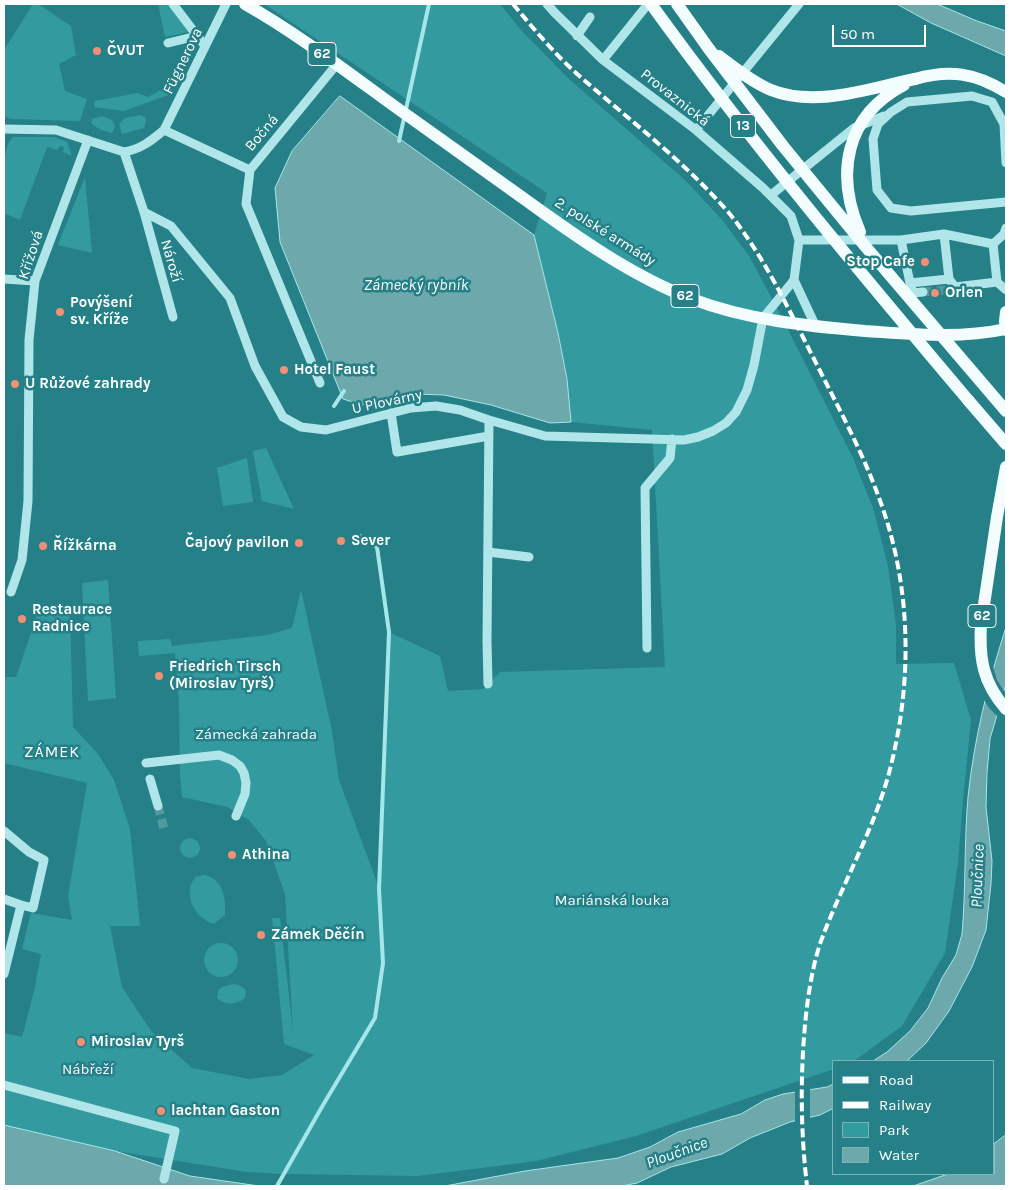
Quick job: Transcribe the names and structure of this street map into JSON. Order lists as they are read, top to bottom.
{
  "streets": {
    "main road": ["62", "13", "2. polské armády"],
    "street": [
      "Fügnerova",
      "Provaznická",
      "Bočná",
      "Křížová",
      "Nároží",
      "U Plovárny"
    ]
  },
  "crossings": [
    ["62", "2. polské armády"],
    ["Fügnerova", "Bočná"],
    ["Bočná", "2. polské armády"],
    ["2. polské armády", "U Plovárny"],
    ["Nároží", "U Plovárny"]
  ],
  "districts": ["ZÁMEK"],
  "water": ["Zámecký rybník", "Ploučnice"],
  "parks": ["Zámecká zahrada", "Mariánská louka", "Nábřeží"],
  "places": [
    "ČVUT",
    "Stop Cafe",
    "Orlen",
    "Povýšení sv. Kříže",
    "Hotel Faust",
    "U Růžové zahrady",
    "Sever",
    "Čajový pavilon",
    "Řížkárna",
    "Restaurace Radnice",
    "Friedrich Tirsch (Miroslav Tyrš)",
    "Athina",
    "Zámek Děčín",
    "Miroslav Tyrš",
    "lachtan Gaston"
  ],
  "legend": [
    "Road",
    "Railway",
    "Park",
    "Water"
  ],
  "scale_bar": "50 m"
}
